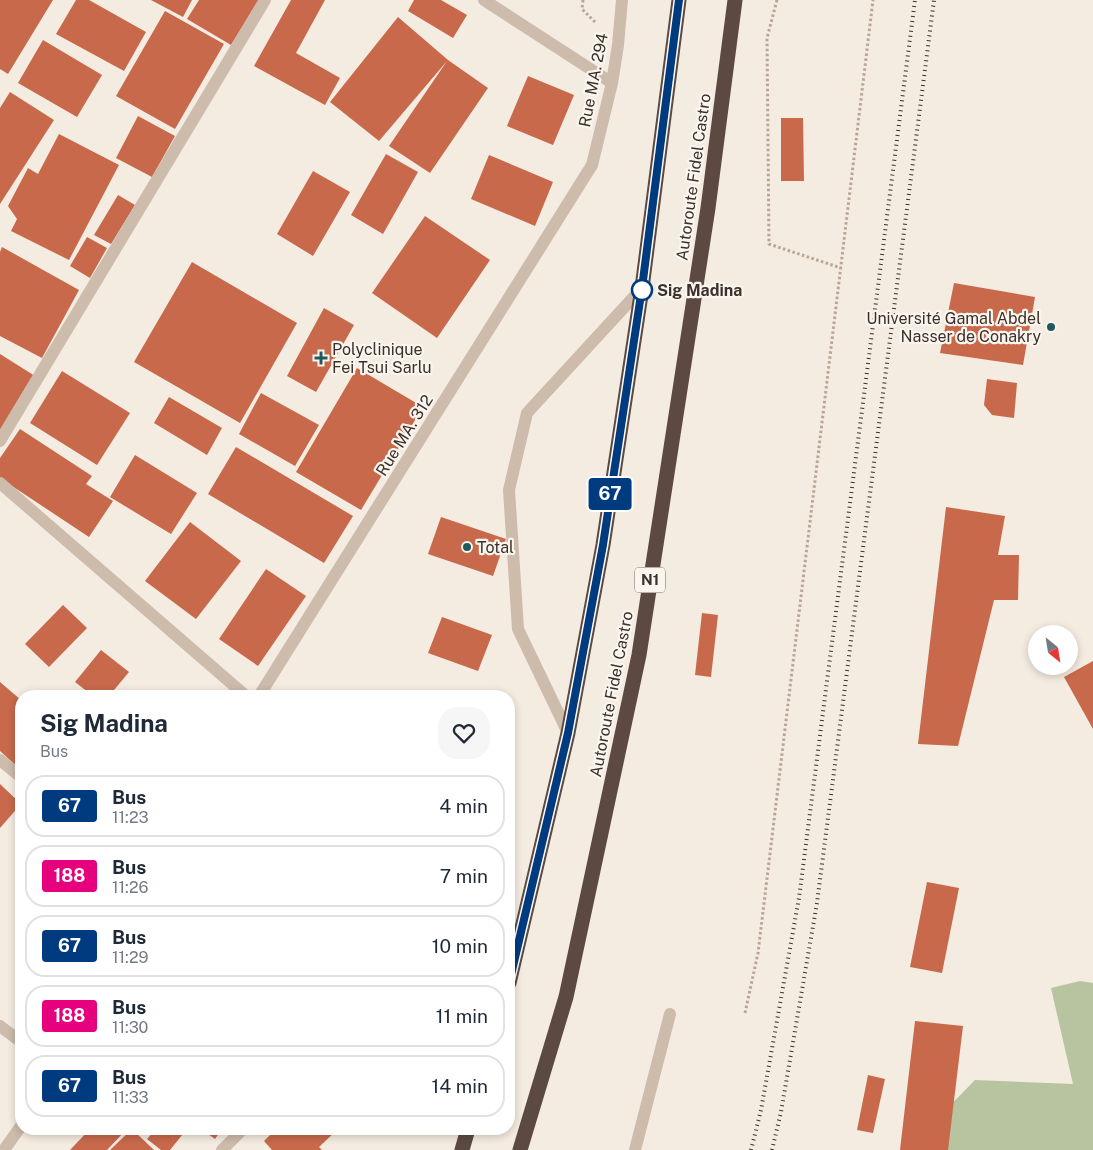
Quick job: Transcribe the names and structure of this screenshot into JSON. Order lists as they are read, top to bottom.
{
  "streets": {
    "highway": ["Autoroute Fidel Castro", "N1"],
    "street": ["Rue MA. 294", "Rue MA. 312"]
  },
  "crossings": [
    ["Rue MA. 294", "Rue MA. 312"]
  ],
  "places": {
    "other": ["Sig Madina", "Université Gamal Abdel Nasser de Conakry", "Total"],
    "health": ["Polyclinique Fei Tsui Sarlu"]
  },
  "lines": ["bus line 67"],
  "north": "bottom right",
  "page": {
    "on_map": "67",
    "heading": ["Sig Madina", "Bus"],
    "list": [
      {
        "mark": "67",
        "name": "Bus",
        "note": "11:23",
        "value": "4 min"
      },
      {
        "mark": "188",
        "name": "Bus",
        "note": "11:26",
        "value": "7 min"
      },
      {
        "mark": "67",
        "name": "Bus",
        "note": "11:29",
        "value": "10 min"
      },
      {
        "mark": "188",
        "name": "Bus",
        "note": "11:30",
        "value": "11 min"
      },
      {
        "mark": "67",
        "name": "Bus",
        "note": "11:33",
        "value": "14 min"
      }
    ]
  }
}
